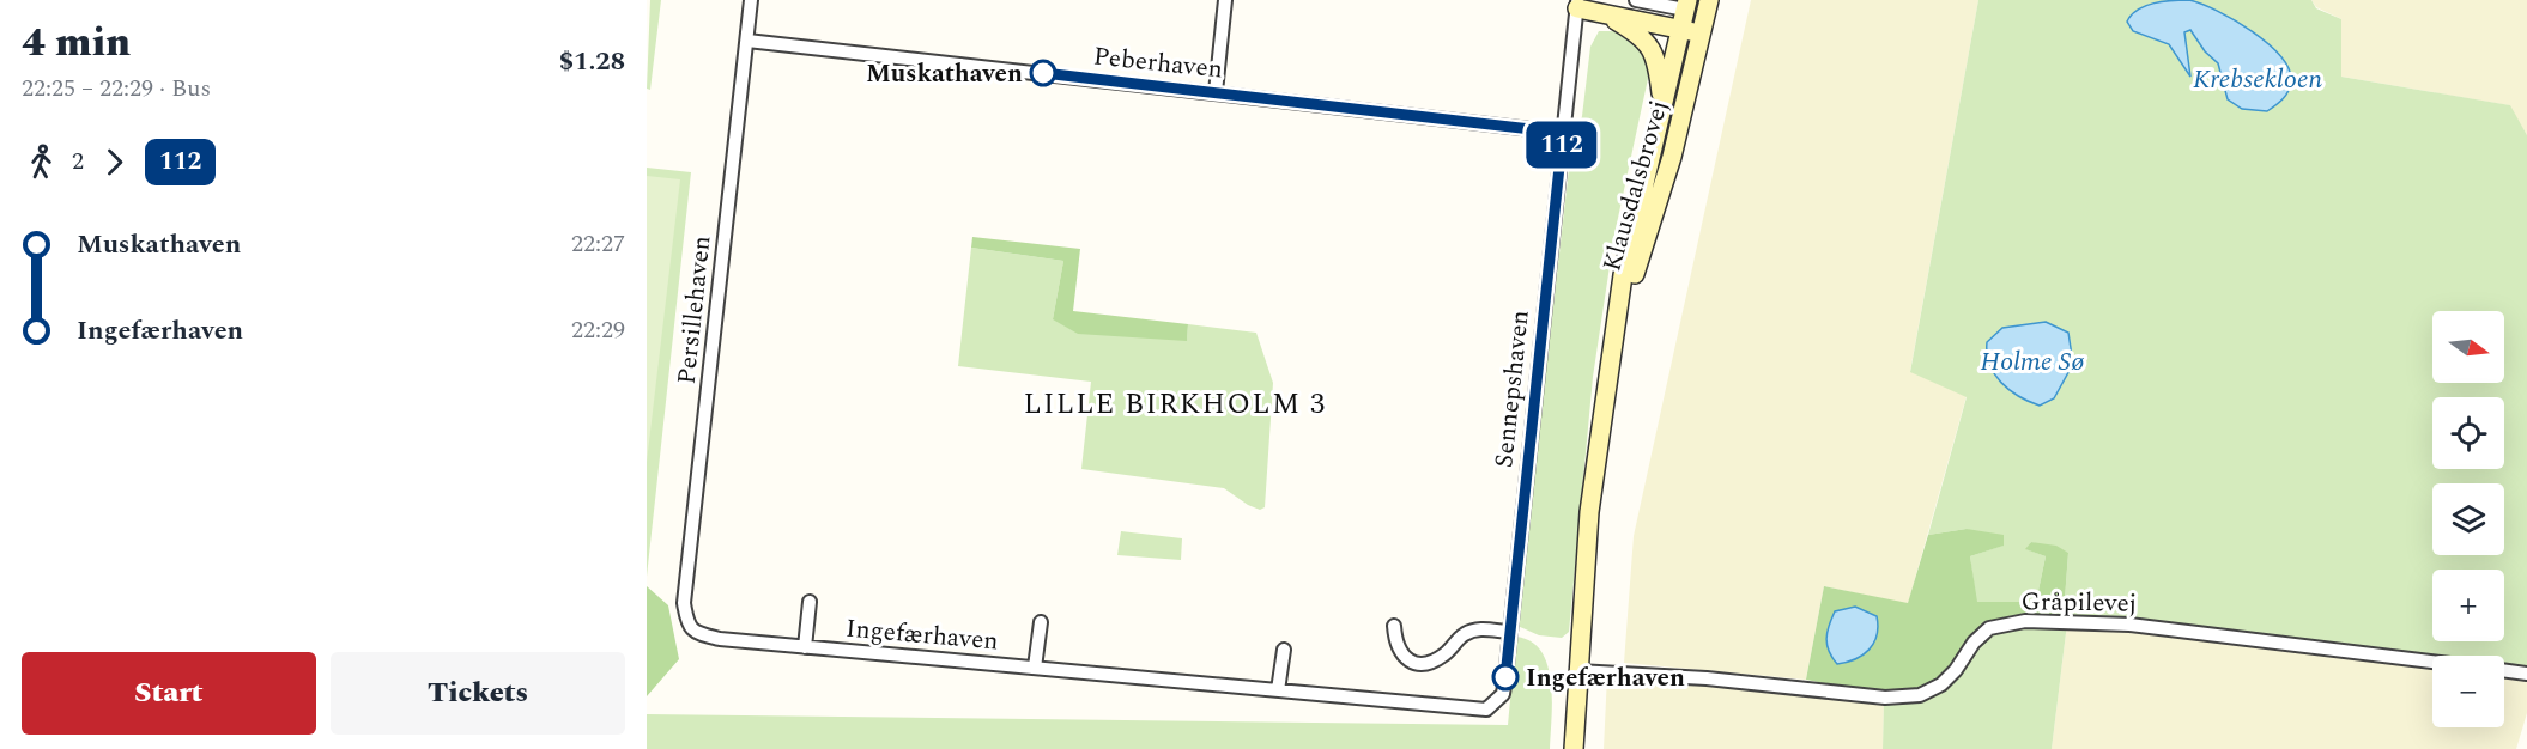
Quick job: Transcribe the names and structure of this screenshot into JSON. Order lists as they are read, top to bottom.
{
  "streets": {
    "street": [
      "Peberhaven",
      "Klausdalsbrovej",
      "Persillehaven",
      "Sennepshaven",
      "Gråpilevej",
      "Ingefærhaven"
    ]
  },
  "crossings": [
    ["Peberhaven", "Persillehaven"],
    ["Peberhaven", "Sennepshaven"],
    ["Klausdalsbrovej", "Gråpilevej"],
    ["Persillehaven", "Ingefærhaven"],
    ["Sennepshaven", "Ingefærhaven"]
  ],
  "districts": ["LILLE BIRKHOLM 3"],
  "water": ["Krebsekloen", "Holme Sø"],
  "places": ["Muskathaven", "Ingefærhaven"],
  "lines": ["bus line 112"],
  "north": "right",
  "page": {
    "heading": ["4 min", "22:25 – 22:29 · Bus", "$1.28"],
    "on_map": "112",
    "legs": ["2", "112"],
    "list": [
      {
        "name": "Muskathaven",
        "value": "22:27"
      },
      {
        "name": "Ingefærhaven",
        "value": "22:29"
      }
    ],
    "map_buttons": ["+", "−"],
    "buttons": ["Start", "Tickets"]
  }
}
